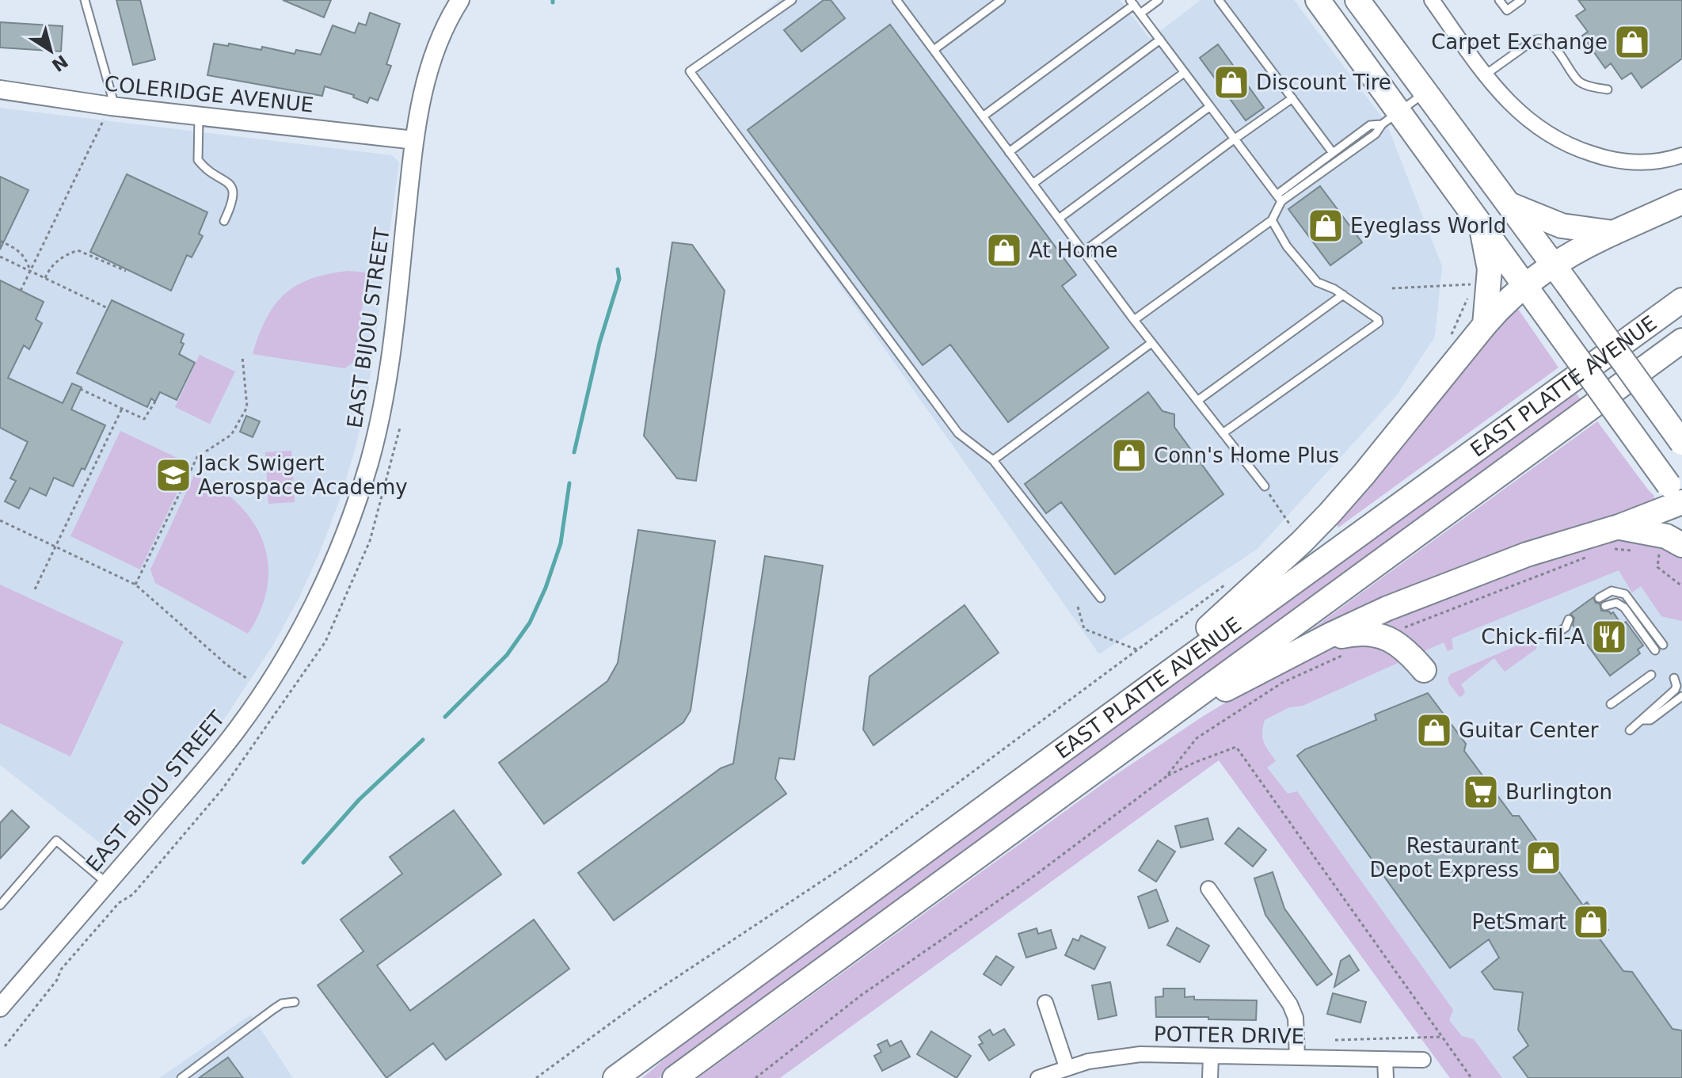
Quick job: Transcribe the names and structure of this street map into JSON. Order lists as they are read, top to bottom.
{
  "streets": {
    "highway": ["EAST PLATTE AVENUE"],
    "street": ["COLERIDGE AVENUE", "EAST BIJOU STREET", "POTTER DRIVE"]
  },
  "crossings": [
    ["COLERIDGE AVENUE", "EAST BIJOU STREET"]
  ],
  "places": {
    "shop": [
      "Carpet Exchange",
      "Discount Tire",
      "Eyeglass World",
      "At Home",
      "Conn's Home Plus",
      "Guitar Center",
      "Restaurant Depot Express",
      "PetSmart"
    ],
    "school or university": ["Jack Swigert Aerospace Academy"],
    "restaurant": ["Chick-fil-A"],
    "supermarket": ["Burlington"]
  },
  "north": "bottom right"
}
